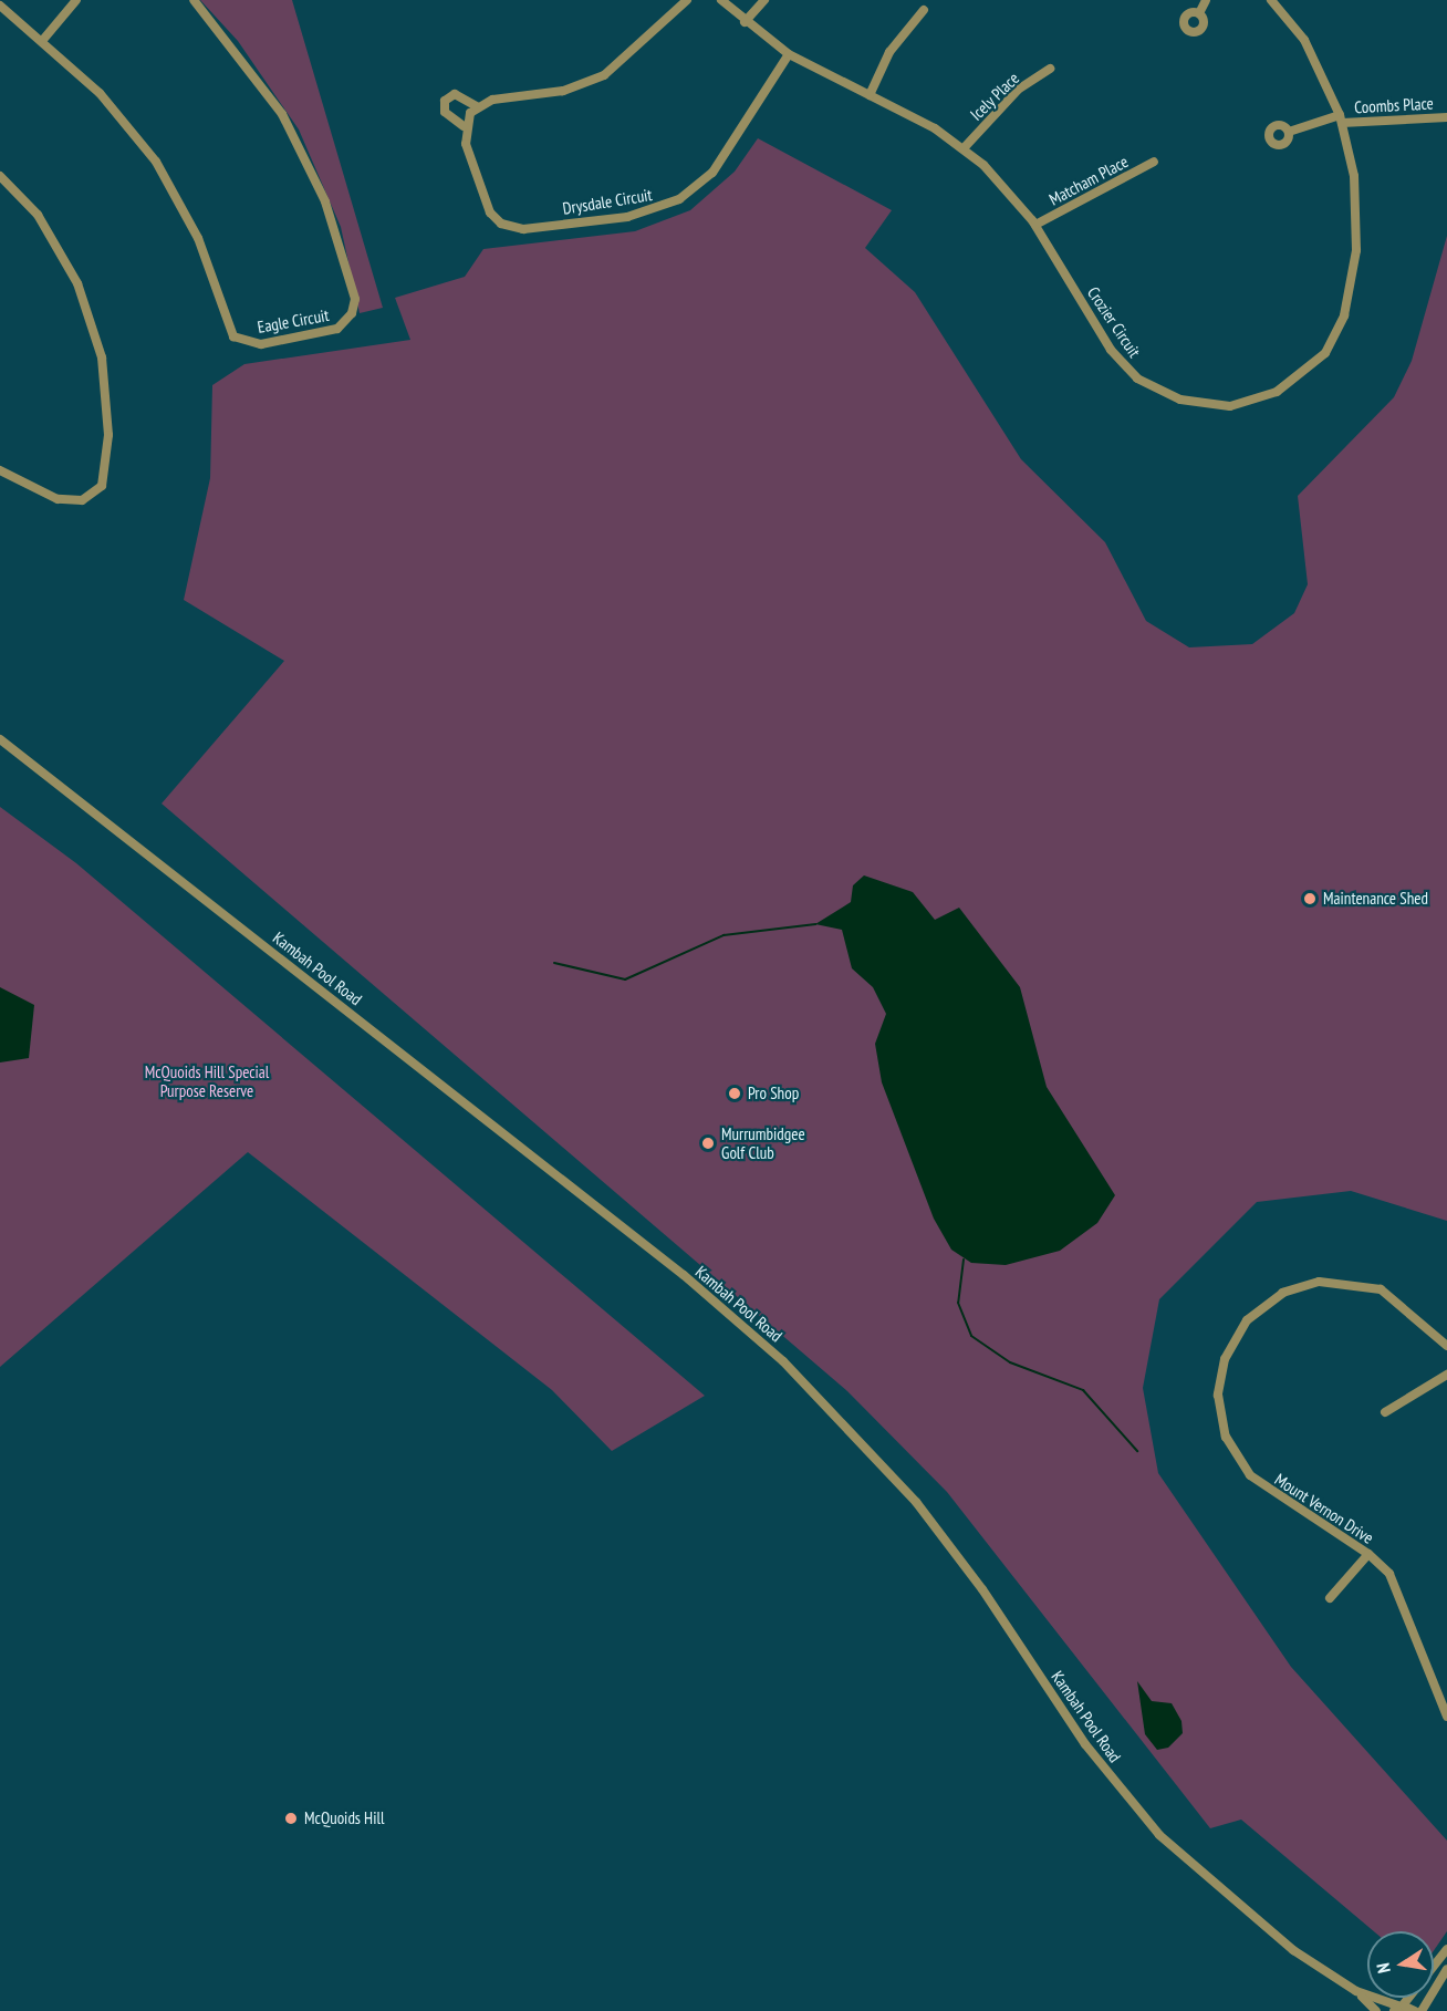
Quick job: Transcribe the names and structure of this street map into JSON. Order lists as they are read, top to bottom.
{
  "streets": {
    "street": [
      "Icely Place",
      "Coombs Place",
      "Matcham Place",
      "Drysdale Circuit",
      "Eagle Circuit",
      "Crozier Circuit",
      "Kambah Pool Road",
      "Mount Vernon Drive"
    ]
  },
  "crossings": [
    ["Icely Place", "Crozier Circuit"],
    ["Coombs Place", "Crozier Circuit"],
    ["Matcham Place", "Crozier Circuit"],
    ["Drysdale Circuit", "Crozier Circuit"]
  ],
  "parks": ["McQuoids Hill Special Purpose Reserve"],
  "places": [
    "Maintenance Shed",
    "Pro Shop",
    "Murrumbidgee Golf Club",
    "McQuoids Hill"
  ],
  "north": "left"
}
